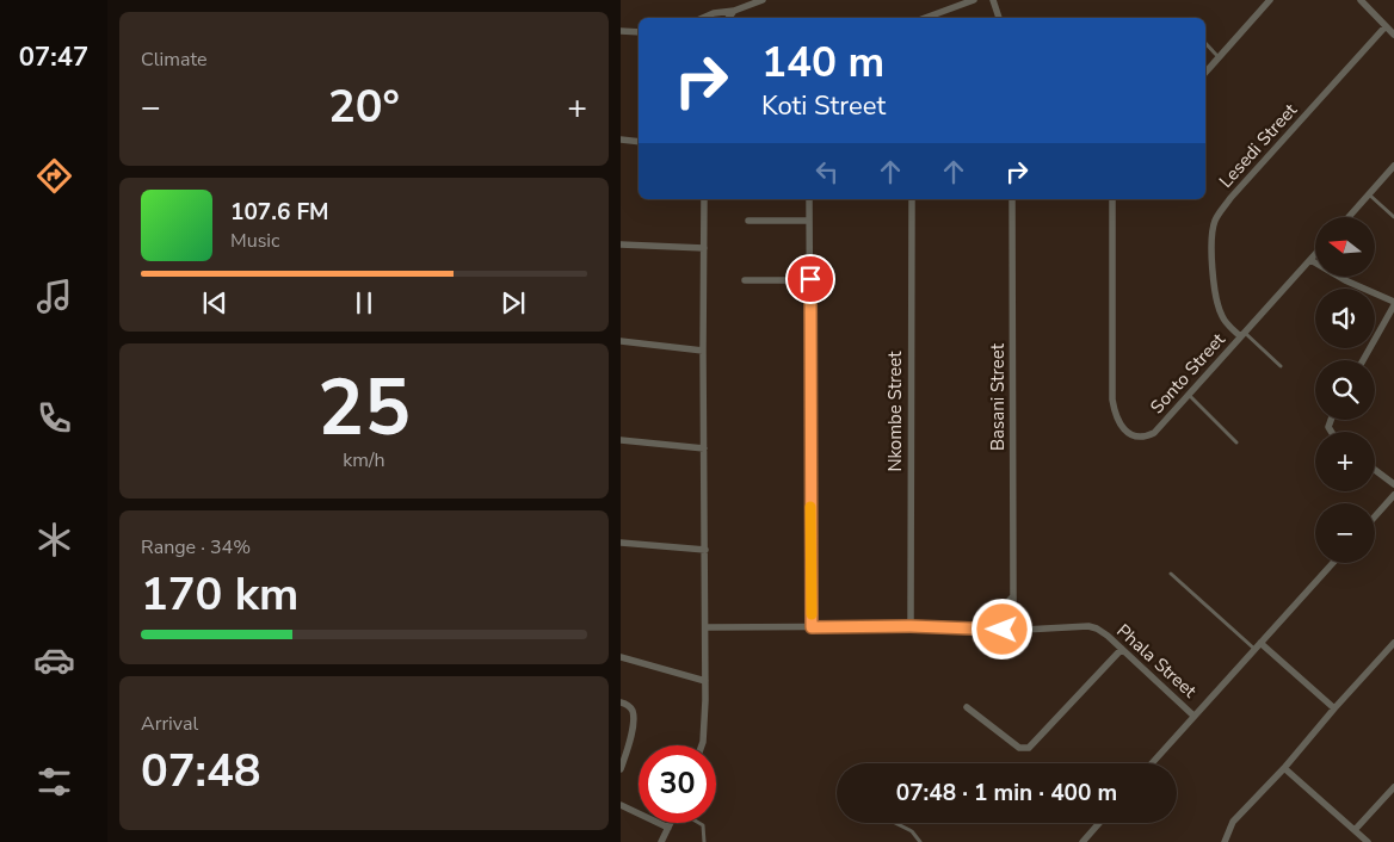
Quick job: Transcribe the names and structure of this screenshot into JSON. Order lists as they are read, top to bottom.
{
  "streets": {
    "street": [
      "Lesedi Street",
      "Sonto Street",
      "Basani Street",
      "Nkombe Street",
      "Phala Street"
    ]
  },
  "crossings": [
    ["Lesedi Street", "Sonto Street"],
    ["Basani Street", "Phala Street"],
    ["Nkombe Street", "Phala Street"]
  ],
  "north": "left",
  "page": {
    "tabs": "07:47",
    "tile": [
      "Climate",
      ["25", "km/h"],
      ["Range · 34%", "170 km"],
      ["Arrival", "07:48"]
    ],
    "turn": ["140 m", "Koti Street"],
    "heat": ["−", "20°", "+"],
    "song": ["107.6 FM", "Music"],
    "map_buttons": ["+", "−"],
    "limit": "30",
    "trip": "07:48 · 1 min · 400 m"
  }
}
